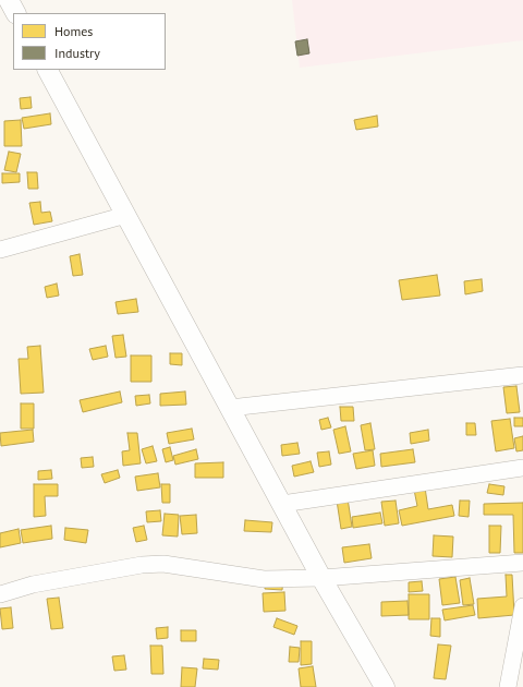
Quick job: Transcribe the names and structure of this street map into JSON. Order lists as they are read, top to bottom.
{
  "legend": ["Homes", "Industry"]
}
